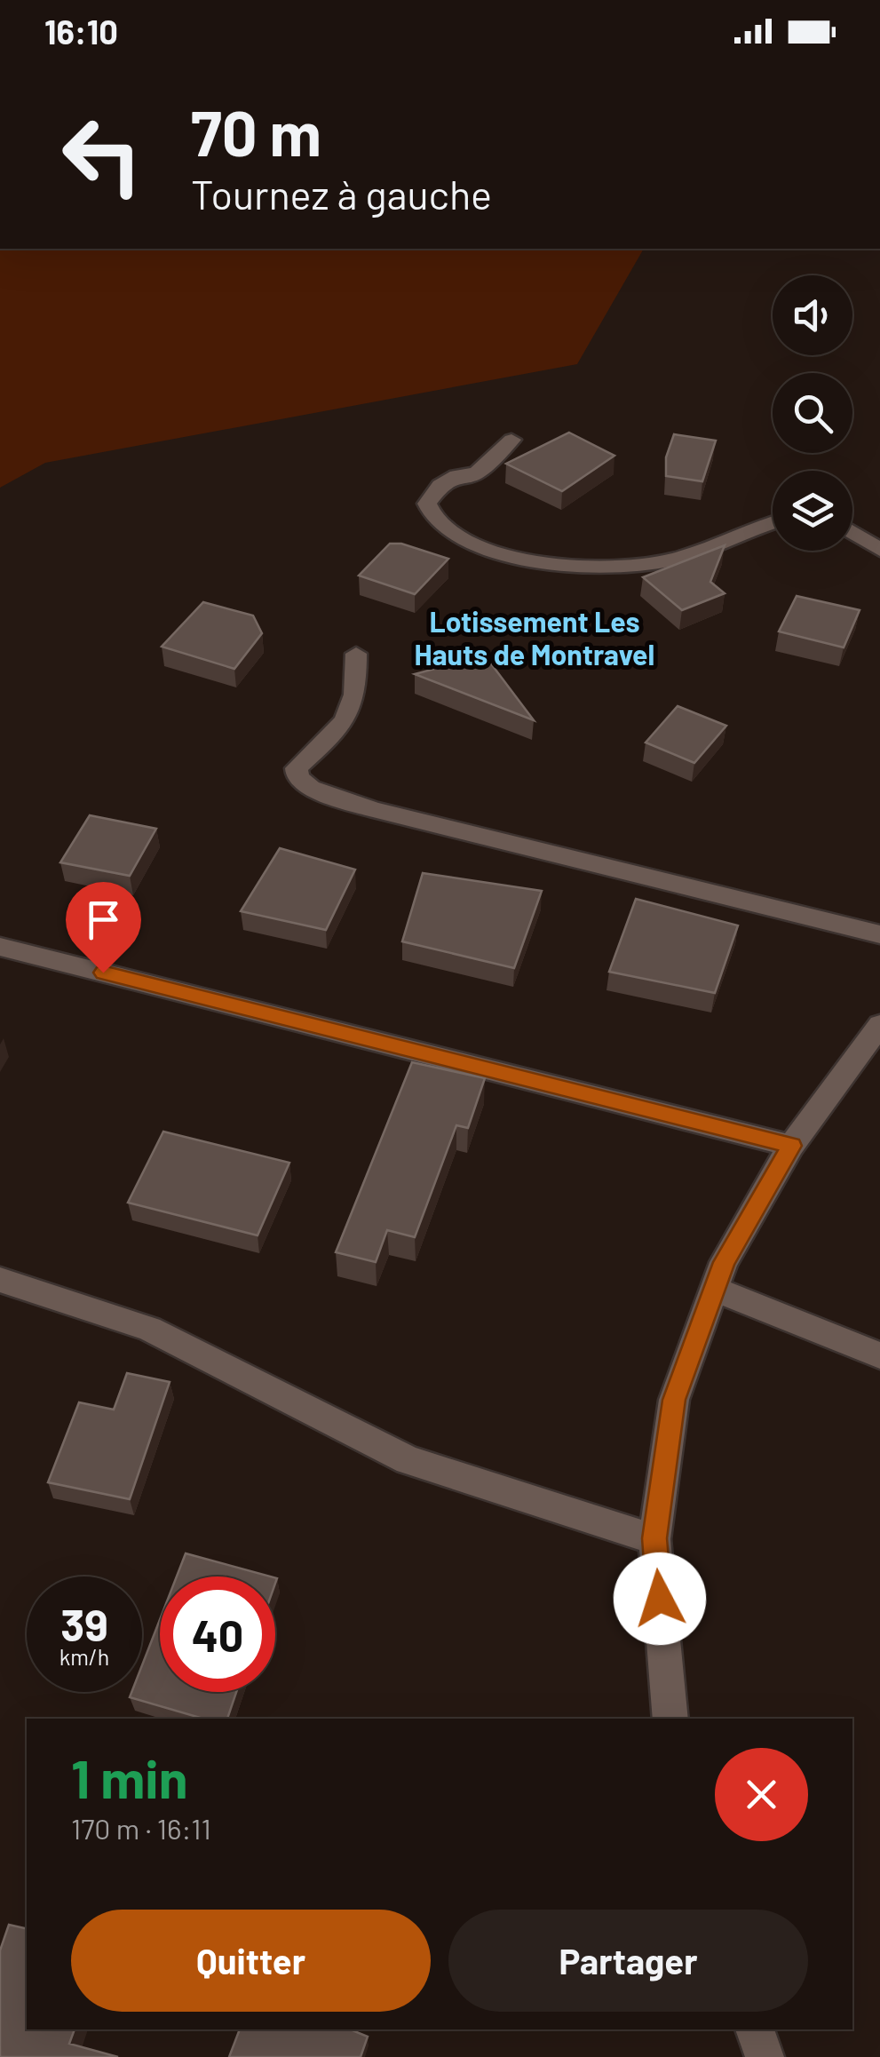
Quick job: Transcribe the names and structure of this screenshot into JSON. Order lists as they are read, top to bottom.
{
  "districts": ["Lotissement Les Hauts de Montravel"],
  "page": {
    "status": "16:10",
    "turn": ["70 m", "Tournez à gauche"],
    "speed": "39 km/h",
    "limit": "40",
    "heading": ["1 min", "170 m · 16:11"],
    "buttons": ["Quitter", "Partager"]
  }
}
